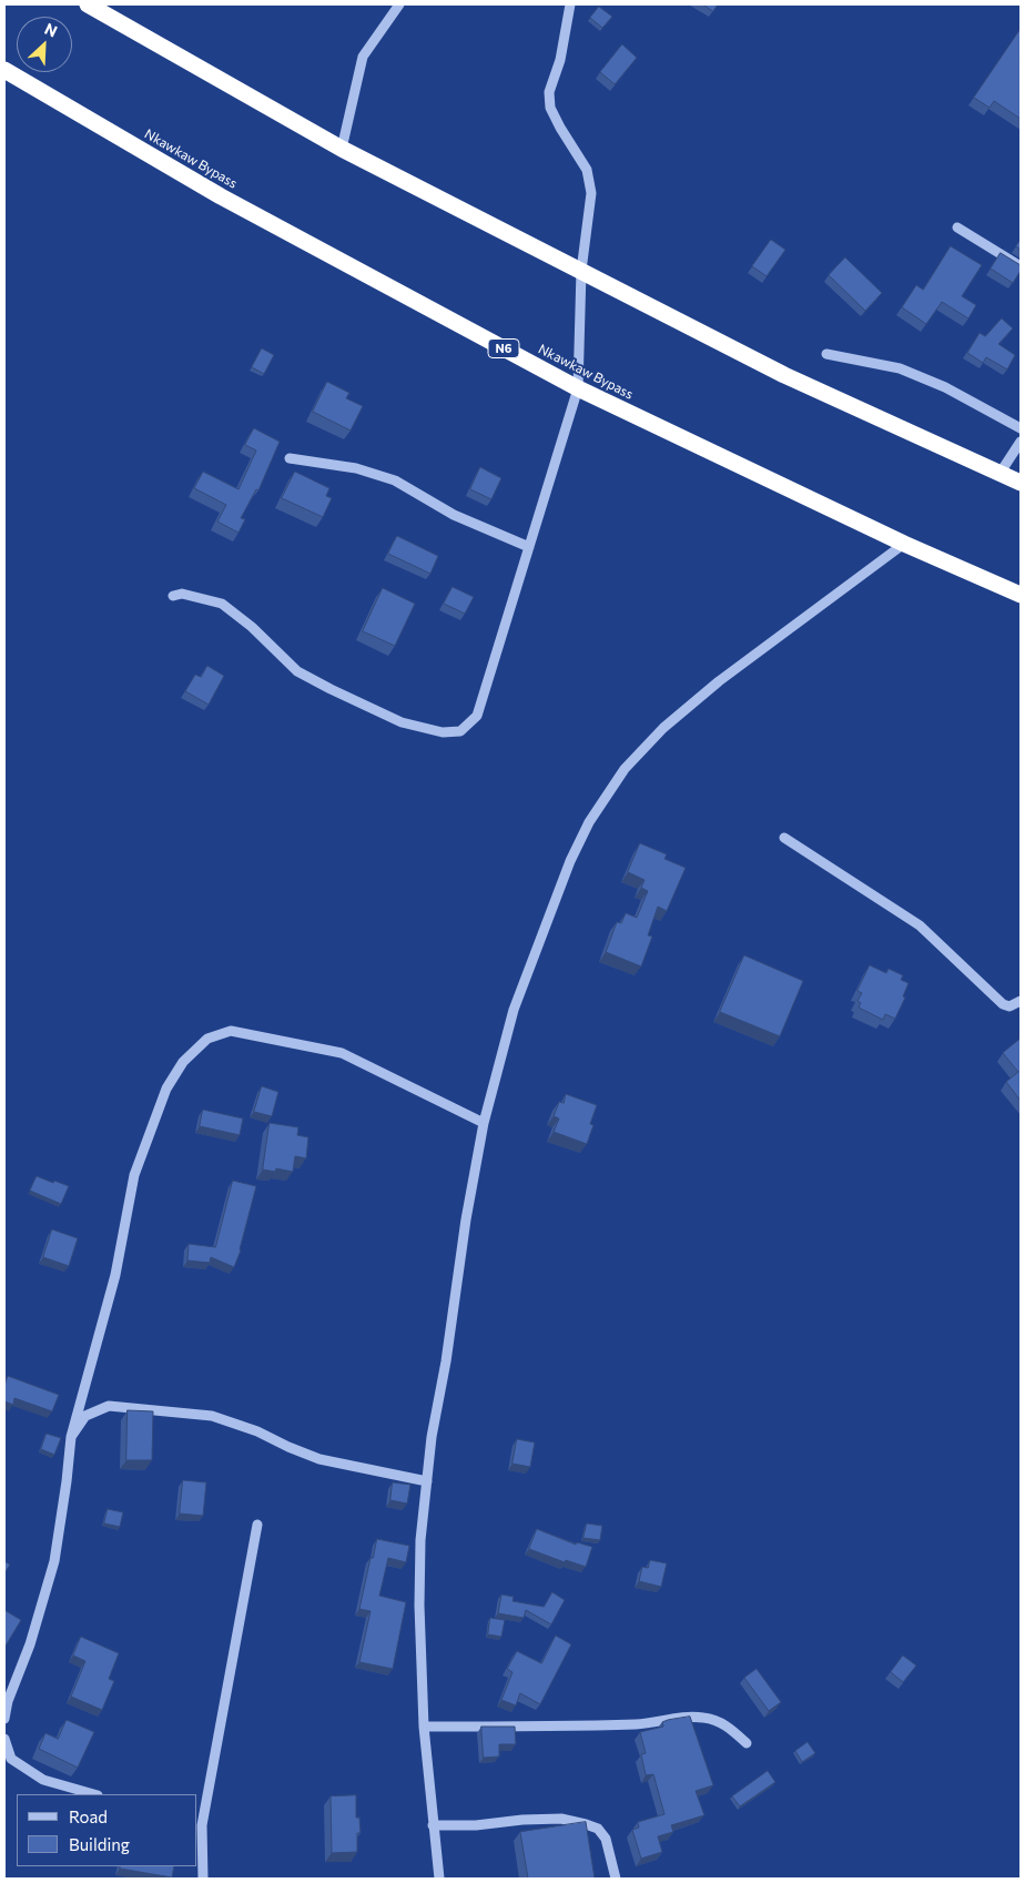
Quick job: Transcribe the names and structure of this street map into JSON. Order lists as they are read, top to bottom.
{
  "streets": {
    "highway": ["Nkawkaw Bypass", "N6"]
  },
  "legend": ["Road", "Building"],
  "north": "top right"
}
